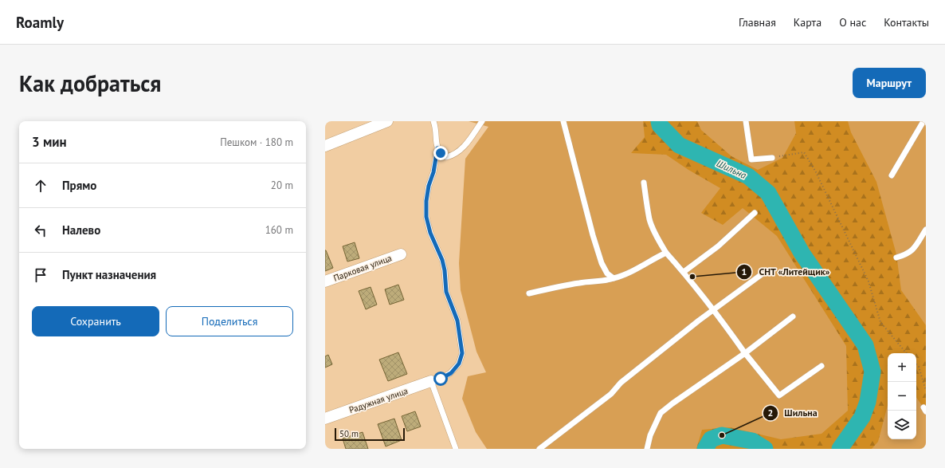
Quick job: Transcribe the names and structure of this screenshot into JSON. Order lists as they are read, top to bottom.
{
  "streets": {
    "street": ["Парковая улица", "Радужная улица"]
  },
  "water": ["Шильна"],
  "places": ["СНТ «Литейщик»", "Шильна"],
  "scale_bar": "50 m",
  "page": {
    "header": "Roamly",
    "nav": [
      "Главная",
      "Карта",
      "О нас",
      "Контакты"
    ],
    "buttons": [
      "Маршрут",
      ["Сохранить", "Поделиться"]
    ],
    "title": "Как добраться",
    "heading": ["3 мин", "Пешком · 180 m"],
    "list": [
      ["Прямо", "20 m"],
      ["Налево", "160 m"],
      "Пункт назначения"
    ],
    "map_buttons": ["+", "−"],
    "scale": "50 m"
  }
}
